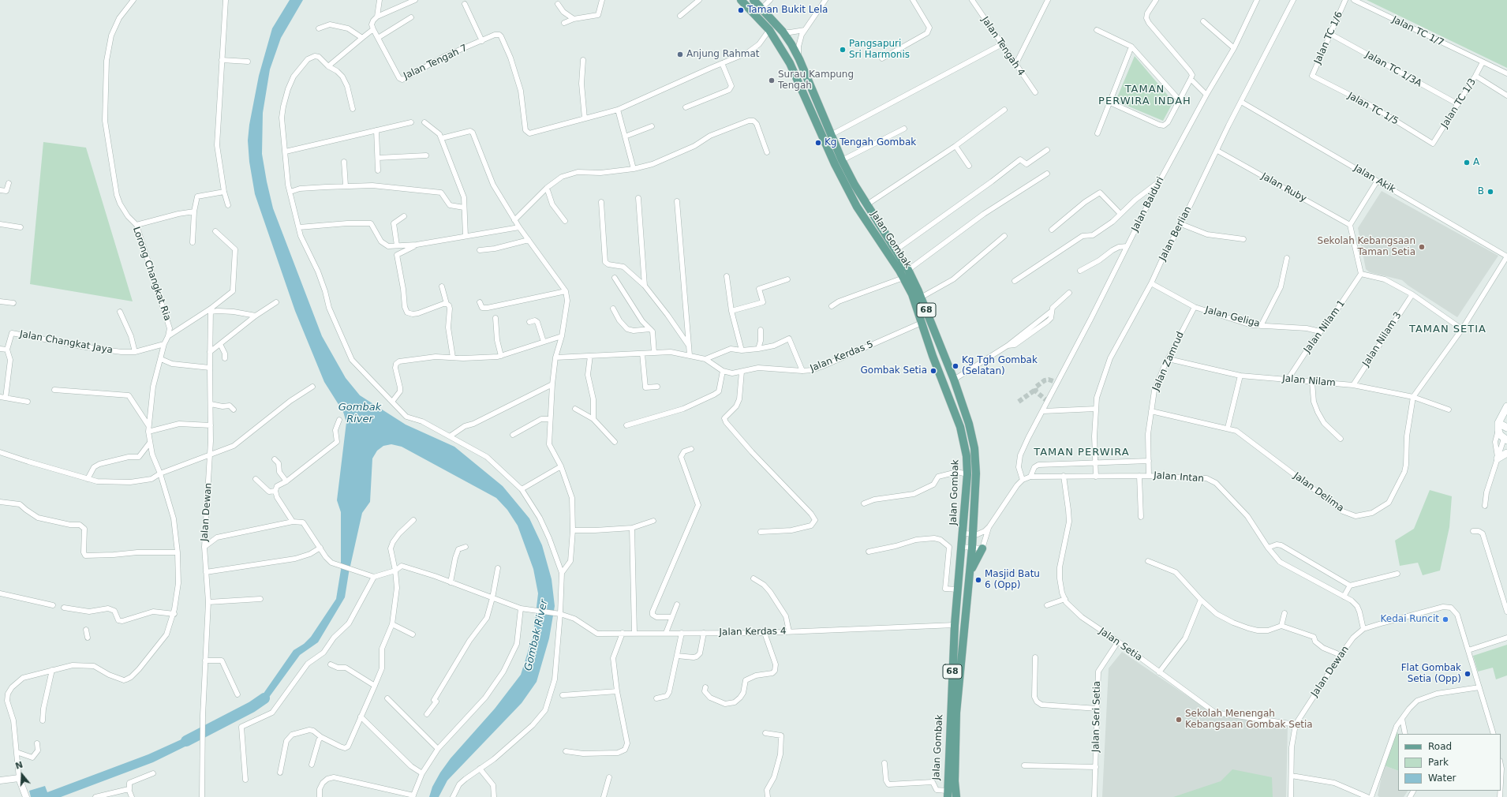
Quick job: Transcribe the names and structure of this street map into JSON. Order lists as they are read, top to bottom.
{
  "streets": {
    "main road": ["Jalan Gombak", "68"],
    "street": [
      "Jalan TC 1/7",
      "Jalan TC 1/6",
      "Jalan Tengah 4",
      "Jalan Tengah 7",
      "Jalan TC 1/3A",
      "Jalan TC 1/3",
      "Jalan TC 1/5",
      "Jalan Akik",
      "Jalan Ruby",
      "Jalan Baiduri",
      "Jalan Berlian",
      "Lorong Changkat Ria",
      "Jalan Geliga",
      "Jalan Nilam 1",
      "Jalan Nilam 3",
      "Jalan Changkat Jaya",
      "Jalan Kerdas 5",
      "Jalan Zamrud",
      "Jalan Nilam",
      "Jalan Intan",
      "Jalan Delima",
      "Jalan Dewan",
      "Jalan Kerdas 4",
      "Jalan Setia",
      "Jalan Seri Setia"
    ]
  },
  "crossings": [
    ["Jalan TC 1/7", "Jalan TC 1/3"],
    ["Jalan TC 1/6", "Jalan TC 1/3A"],
    ["Jalan TC 1/6", "Jalan TC 1/5"],
    ["Jalan TC 1/3A", "Jalan TC 1/3"],
    ["Jalan TC 1/3", "Jalan TC 1/5"],
    ["Jalan Akik", "Jalan Berlian"],
    ["Jalan Ruby", "Jalan Berlian"],
    ["Jalan Baiduri", "Jalan Intan"],
    ["Jalan Berlian", "Jalan Geliga"],
    ["Jalan Berlian", "Jalan Intan"],
    ["Jalan Gombak", "Jalan Kerdas 5"],
    ["Jalan Gombak", "Jalan Intan"],
    ["Jalan Gombak", "Jalan Kerdas 4"],
    ["Lorong Changkat Ria", "Jalan Changkat Jaya"],
    ["Jalan Geliga", "Jalan Nilam 1"],
    ["Jalan Geliga", "Jalan Zamrud"],
    ["Jalan Nilam 1", "Jalan Nilam"],
    ["Jalan Nilam 3", "Jalan Nilam"],
    ["Jalan Zamrud", "Jalan Nilam"],
    ["Jalan Zamrud", "Jalan Intan"],
    ["Jalan Zamrud", "Jalan Delima"],
    ["Jalan Nilam", "Jalan Delima"],
    ["Jalan Intan", "Jalan Dewan"],
    ["Jalan Intan", "Jalan Setia"],
    ["Jalan Dewan", "Jalan Setia"],
    ["Jalan Setia", "Jalan Seri Setia"]
  ],
  "districts": ["TAMAN PERWIRA INDAH", "TAMAN SETIA", "TAMAN PERWIRA"],
  "water": ["Gombak River"],
  "places": [
    "Taman Bukit Lela",
    "Pangsapuri Sri Harmonis",
    "Anjung Rahmat",
    "Surau Kampung Tengah",
    "Kg Tengah Gombak",
    "A",
    "B",
    "Sekolah Kebangsaan Taman Setia",
    "Kg Tgh Gombak (Selatan)",
    "Gombak Setia",
    "Masjid Batu 6 (Opp)",
    "Kedai Runcit",
    "Flat Gombak Setia (Opp)",
    "Sekolah Menengah Kebangsaan Gombak Setia"
  ],
  "legend": ["Road", "Park", "Water"],
  "north": "top"
}
